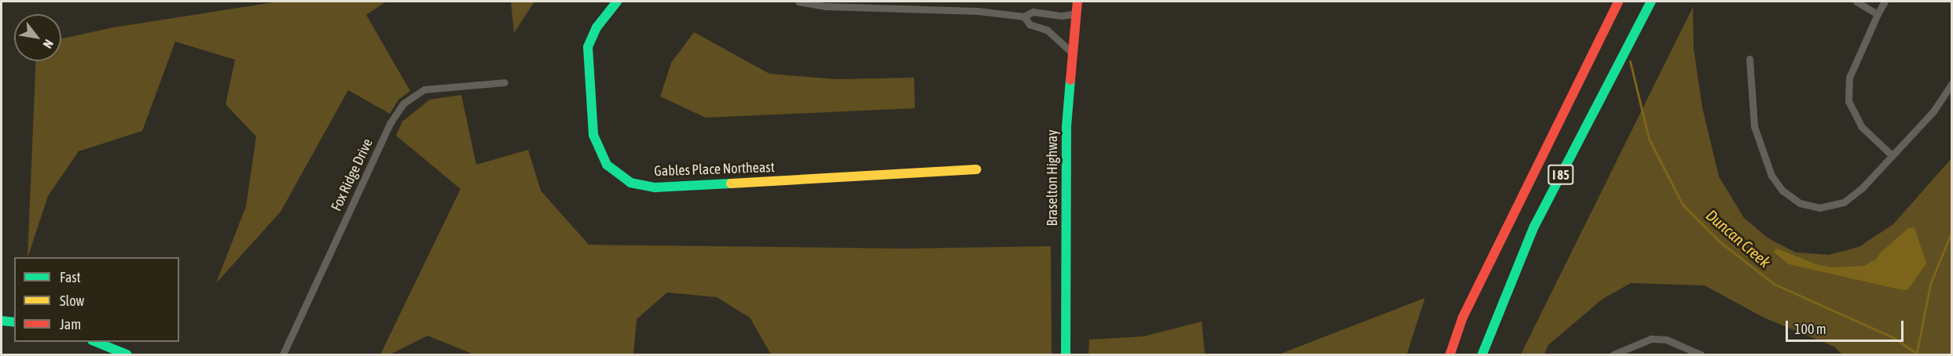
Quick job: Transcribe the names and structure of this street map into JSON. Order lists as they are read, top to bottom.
{
  "streets": {
    "main road": ["Gables Place Northeast", "I 85", "Braselton Highway"],
    "street": ["Fox Ridge Drive"]
  },
  "water": ["Duncan Creek"],
  "legend": ["Fast", "Slow", "Jam"],
  "scale_bar": "100 m",
  "north": "bottom right"
}
